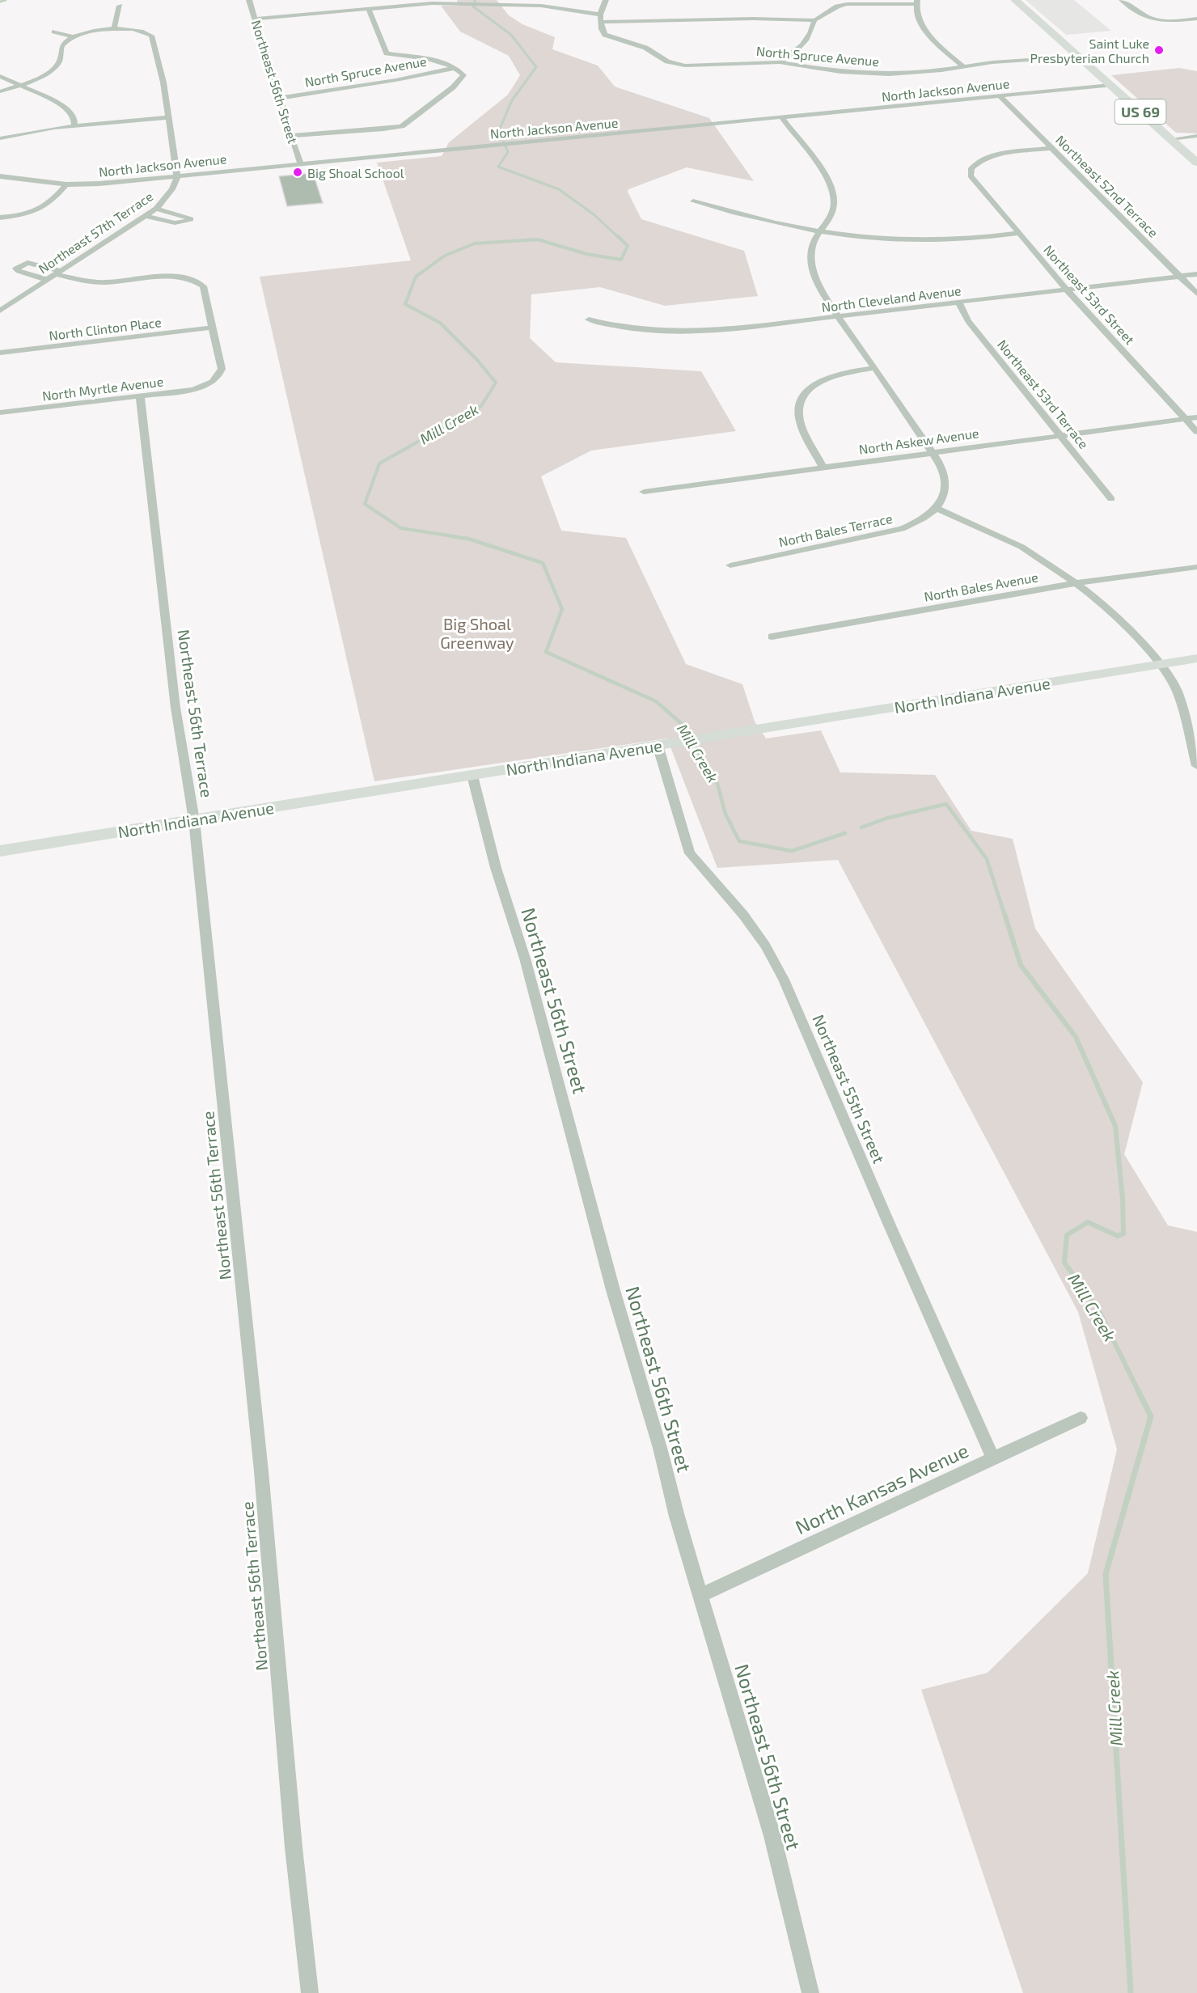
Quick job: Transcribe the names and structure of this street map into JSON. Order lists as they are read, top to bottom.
{
  "streets": {
    "main road": ["US 69"],
    "street": [
      "North Spruce Avenue",
      "Northeast 56th Street",
      "North Jackson Avenue",
      "Northeast 52nd Terrace",
      "Northeast 57th Terrace",
      "Northeast 53rd Street",
      "North Cleveland Avenue",
      "North Clinton Place",
      "North Myrtle Avenue",
      "Northeast 53rd Terrace",
      "North Askew Avenue",
      "North Bales Terrace",
      "North Bales Avenue",
      "North Indiana Avenue",
      "Northeast 56th Terrace",
      "Northeast 55th Street",
      "North Kansas Avenue"
    ]
  },
  "crossings": [
    ["North Spruce Avenue", "Northeast 56th Street"],
    ["North Spruce Avenue", "US 69"],
    ["Northeast 56th Street", "North Jackson Avenue"],
    ["Northeast 56th Street", "North Indiana Avenue"],
    ["Northeast 56th Street", "North Kansas Avenue"],
    ["North Jackson Avenue", "US 69"],
    ["North Jackson Avenue", "Northeast 52nd Terrace"],
    ["North Jackson Avenue", "Northeast 57th Terrace"],
    ["Northeast 52nd Terrace", "Northeast 53rd Street"],
    ["Northeast 52nd Terrace", "North Cleveland Avenue"],
    ["Northeast 53rd Street", "North Cleveland Avenue"],
    ["Northeast 53rd Street", "North Askew Avenue"],
    ["North Cleveland Avenue", "Northeast 53rd Terrace"],
    ["North Clinton Place", "North Myrtle Avenue"],
    ["North Myrtle Avenue", "Northeast 56th Terrace"],
    ["Northeast 53rd Terrace", "North Askew Avenue"],
    ["North Indiana Avenue", "Northeast 56th Terrace"],
    ["North Indiana Avenue", "Northeast 55th Street"],
    ["Northeast 55th Street", "North Kansas Avenue"]
  ],
  "water": ["Mill Creek"],
  "parks": ["Big Shoal Greenway"],
  "places": ["Saint Luke Presbyterian Church", "Big Shoal School"]
}
